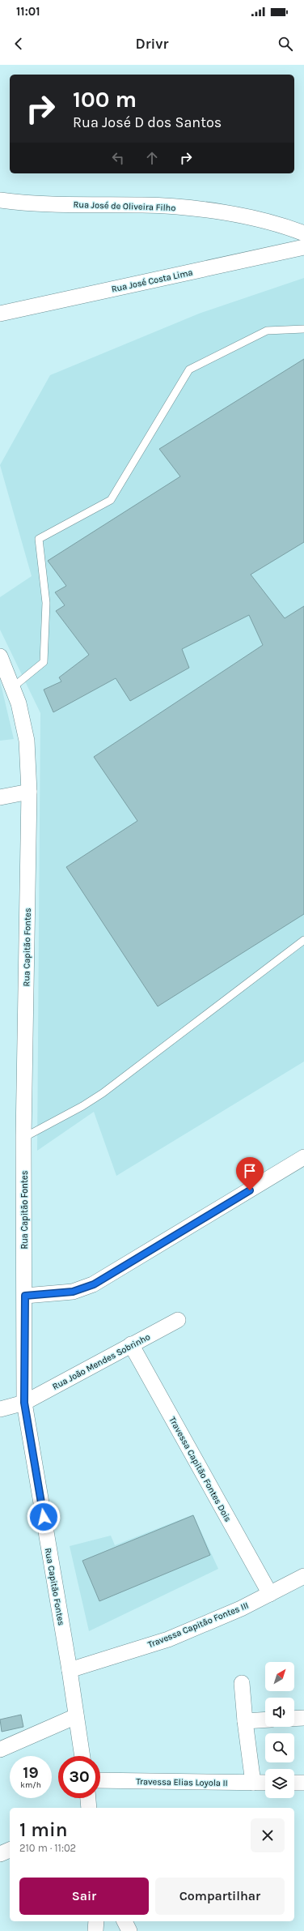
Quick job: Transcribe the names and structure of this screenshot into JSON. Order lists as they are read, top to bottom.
{
  "streets": {
    "street": [
      "Rua José de Oliveira Filho",
      "Rua José Costa Lima",
      "Rua Capitão Fontes",
      "Rua João Mendes Sobrinho",
      "Travessa Capitão Fontes Dois",
      "Travessa Capitão Fontes III",
      "Travessa Elias Loyola II"
    ]
  },
  "crossings": [
    ["Rua Capitão Fontes", "Rua João Mendes Sobrinho"],
    ["Rua Capitão Fontes", "Travessa Capitão Fontes III"],
    ["Rua João Mendes Sobrinho", "Travessa Capitão Fontes Dois"],
    ["Travessa Capitão Fontes Dois", "Travessa Capitão Fontes III"]
  ],
  "north": "top right",
  "page": {
    "status": "11:01",
    "header": "Drivr",
    "turn": ["100 m", "Rua José D dos Santos"],
    "speed": "19 km/h",
    "limit": "30",
    "heading": ["1 min", "210 m · 11:02"],
    "buttons": ["Sair", "Compartilhar"]
  }
}
